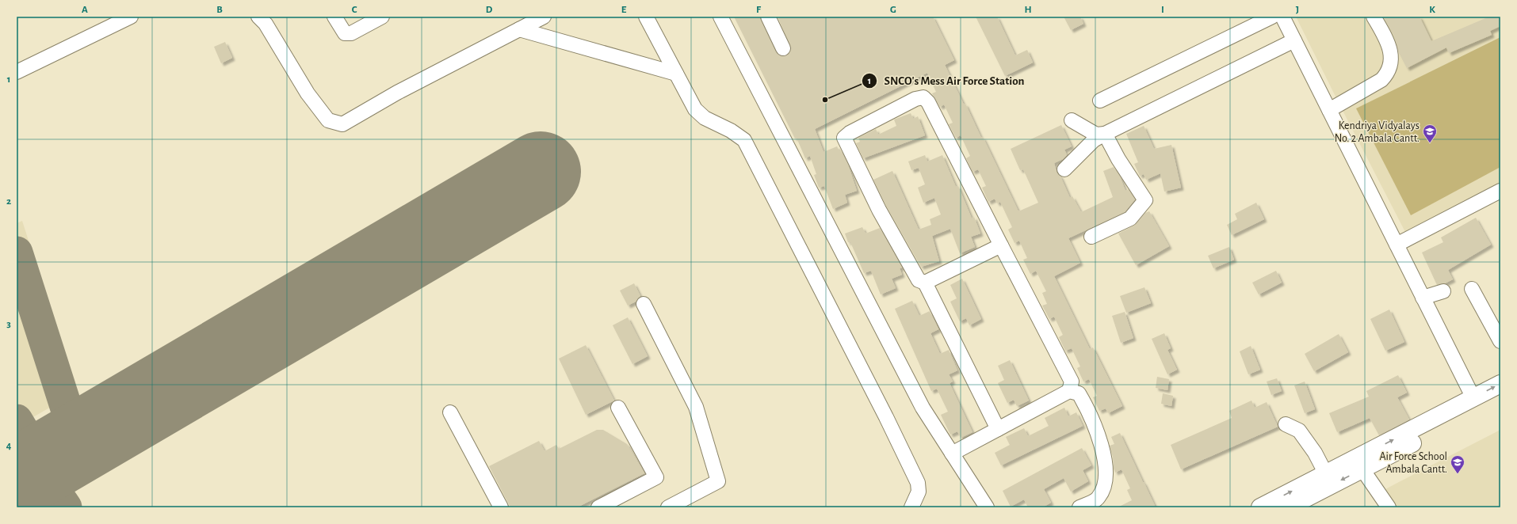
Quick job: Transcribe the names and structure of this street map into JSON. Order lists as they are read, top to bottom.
{
  "places": {
    "other": ["SNCO's Mess Air Force Station"],
    "school or university": ["Kendriya Vidyalays No. 2 Ambala Cantt.", "Air Force School Ambala Cantt."]
  },
  "grid": {
    "columns": [
      "A",
      "B",
      "C",
      "D",
      "E",
      "F",
      "G",
      "H",
      "I",
      "J",
      "K"
    ],
    "rows": [
      "1",
      "2",
      "3",
      "4"
    ]
  }
}
